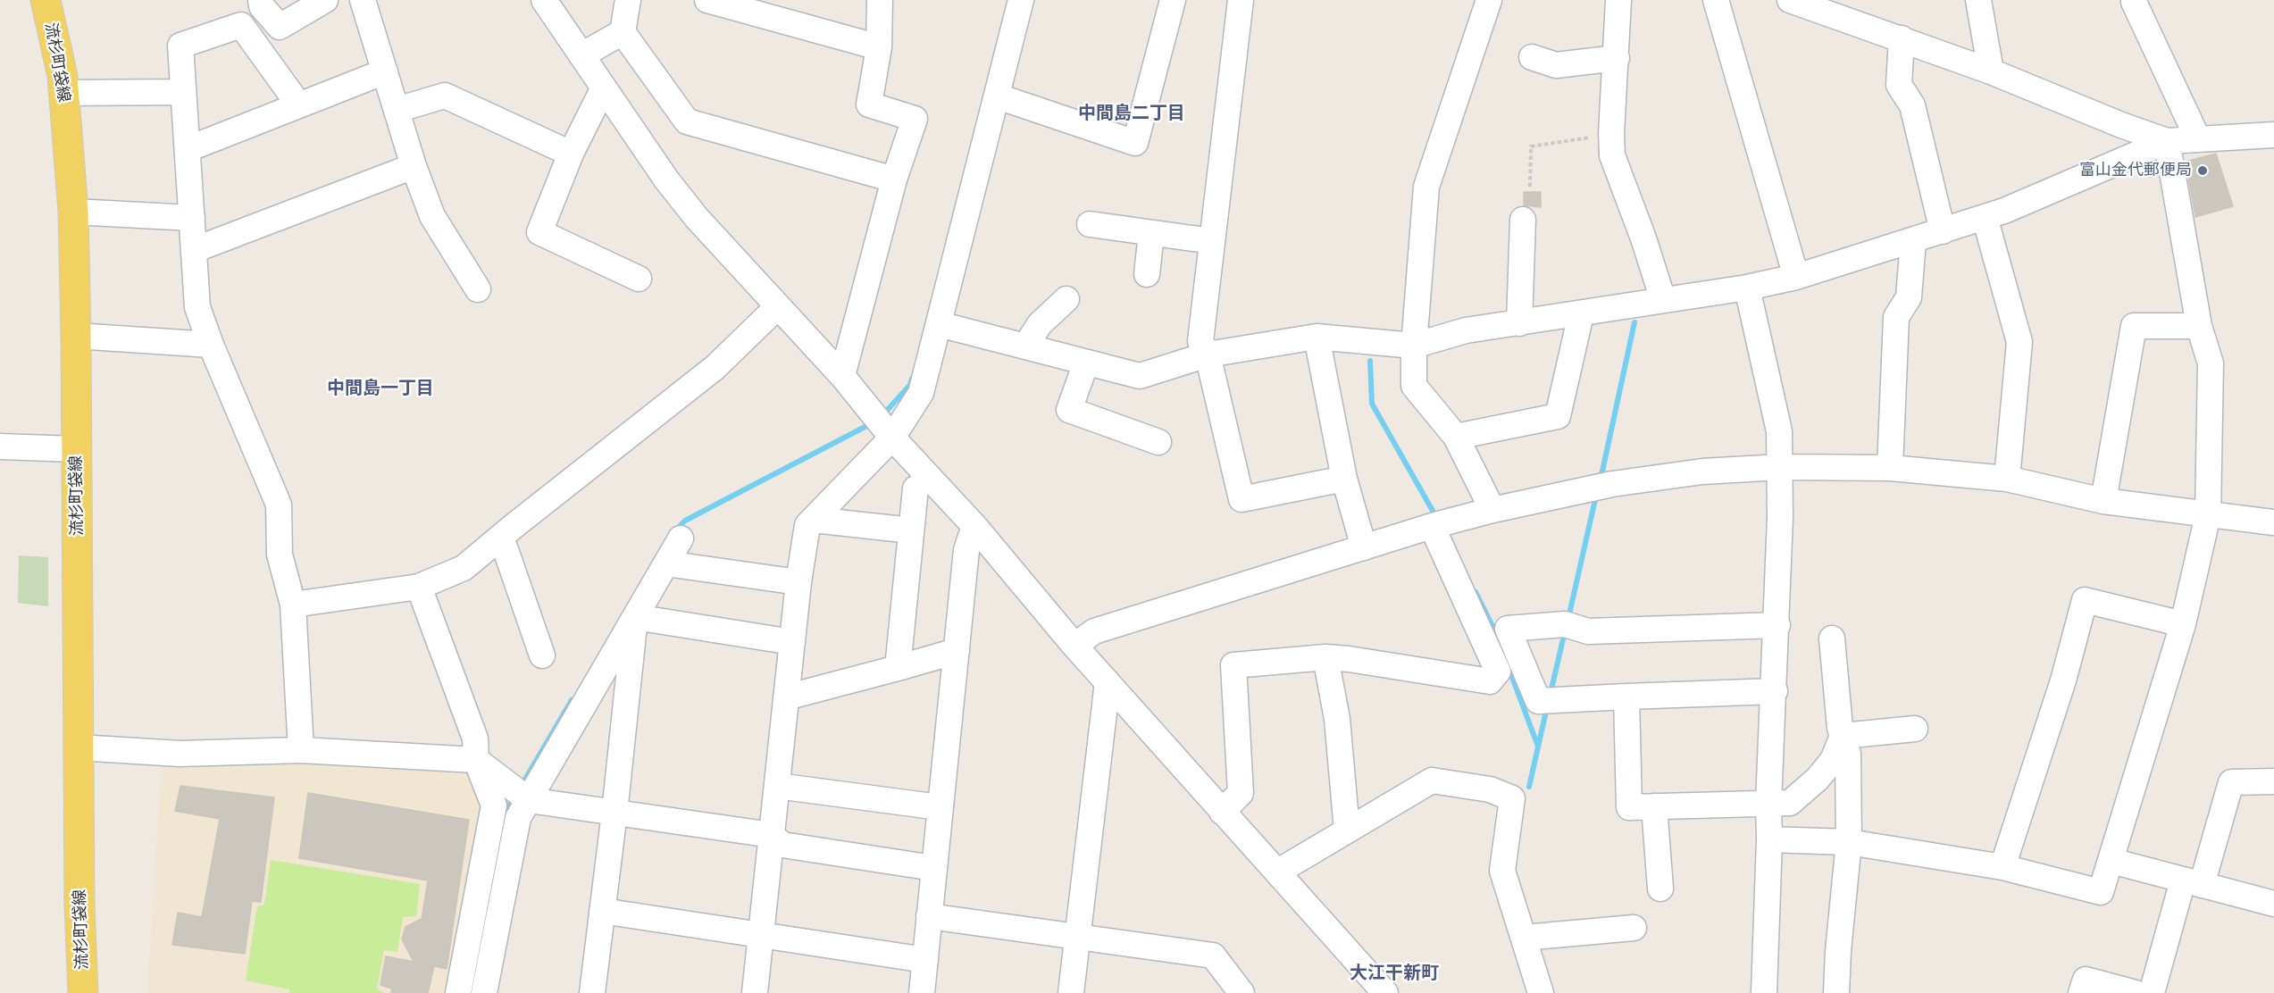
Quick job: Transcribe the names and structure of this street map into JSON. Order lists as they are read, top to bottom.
{
  "streets": {
    "main road": ["流杉町袋線"]
  },
  "districts": ["中間島二丁目", "中間島一丁目", "大江干新町"],
  "places": ["富山金代郵便局"]
}
